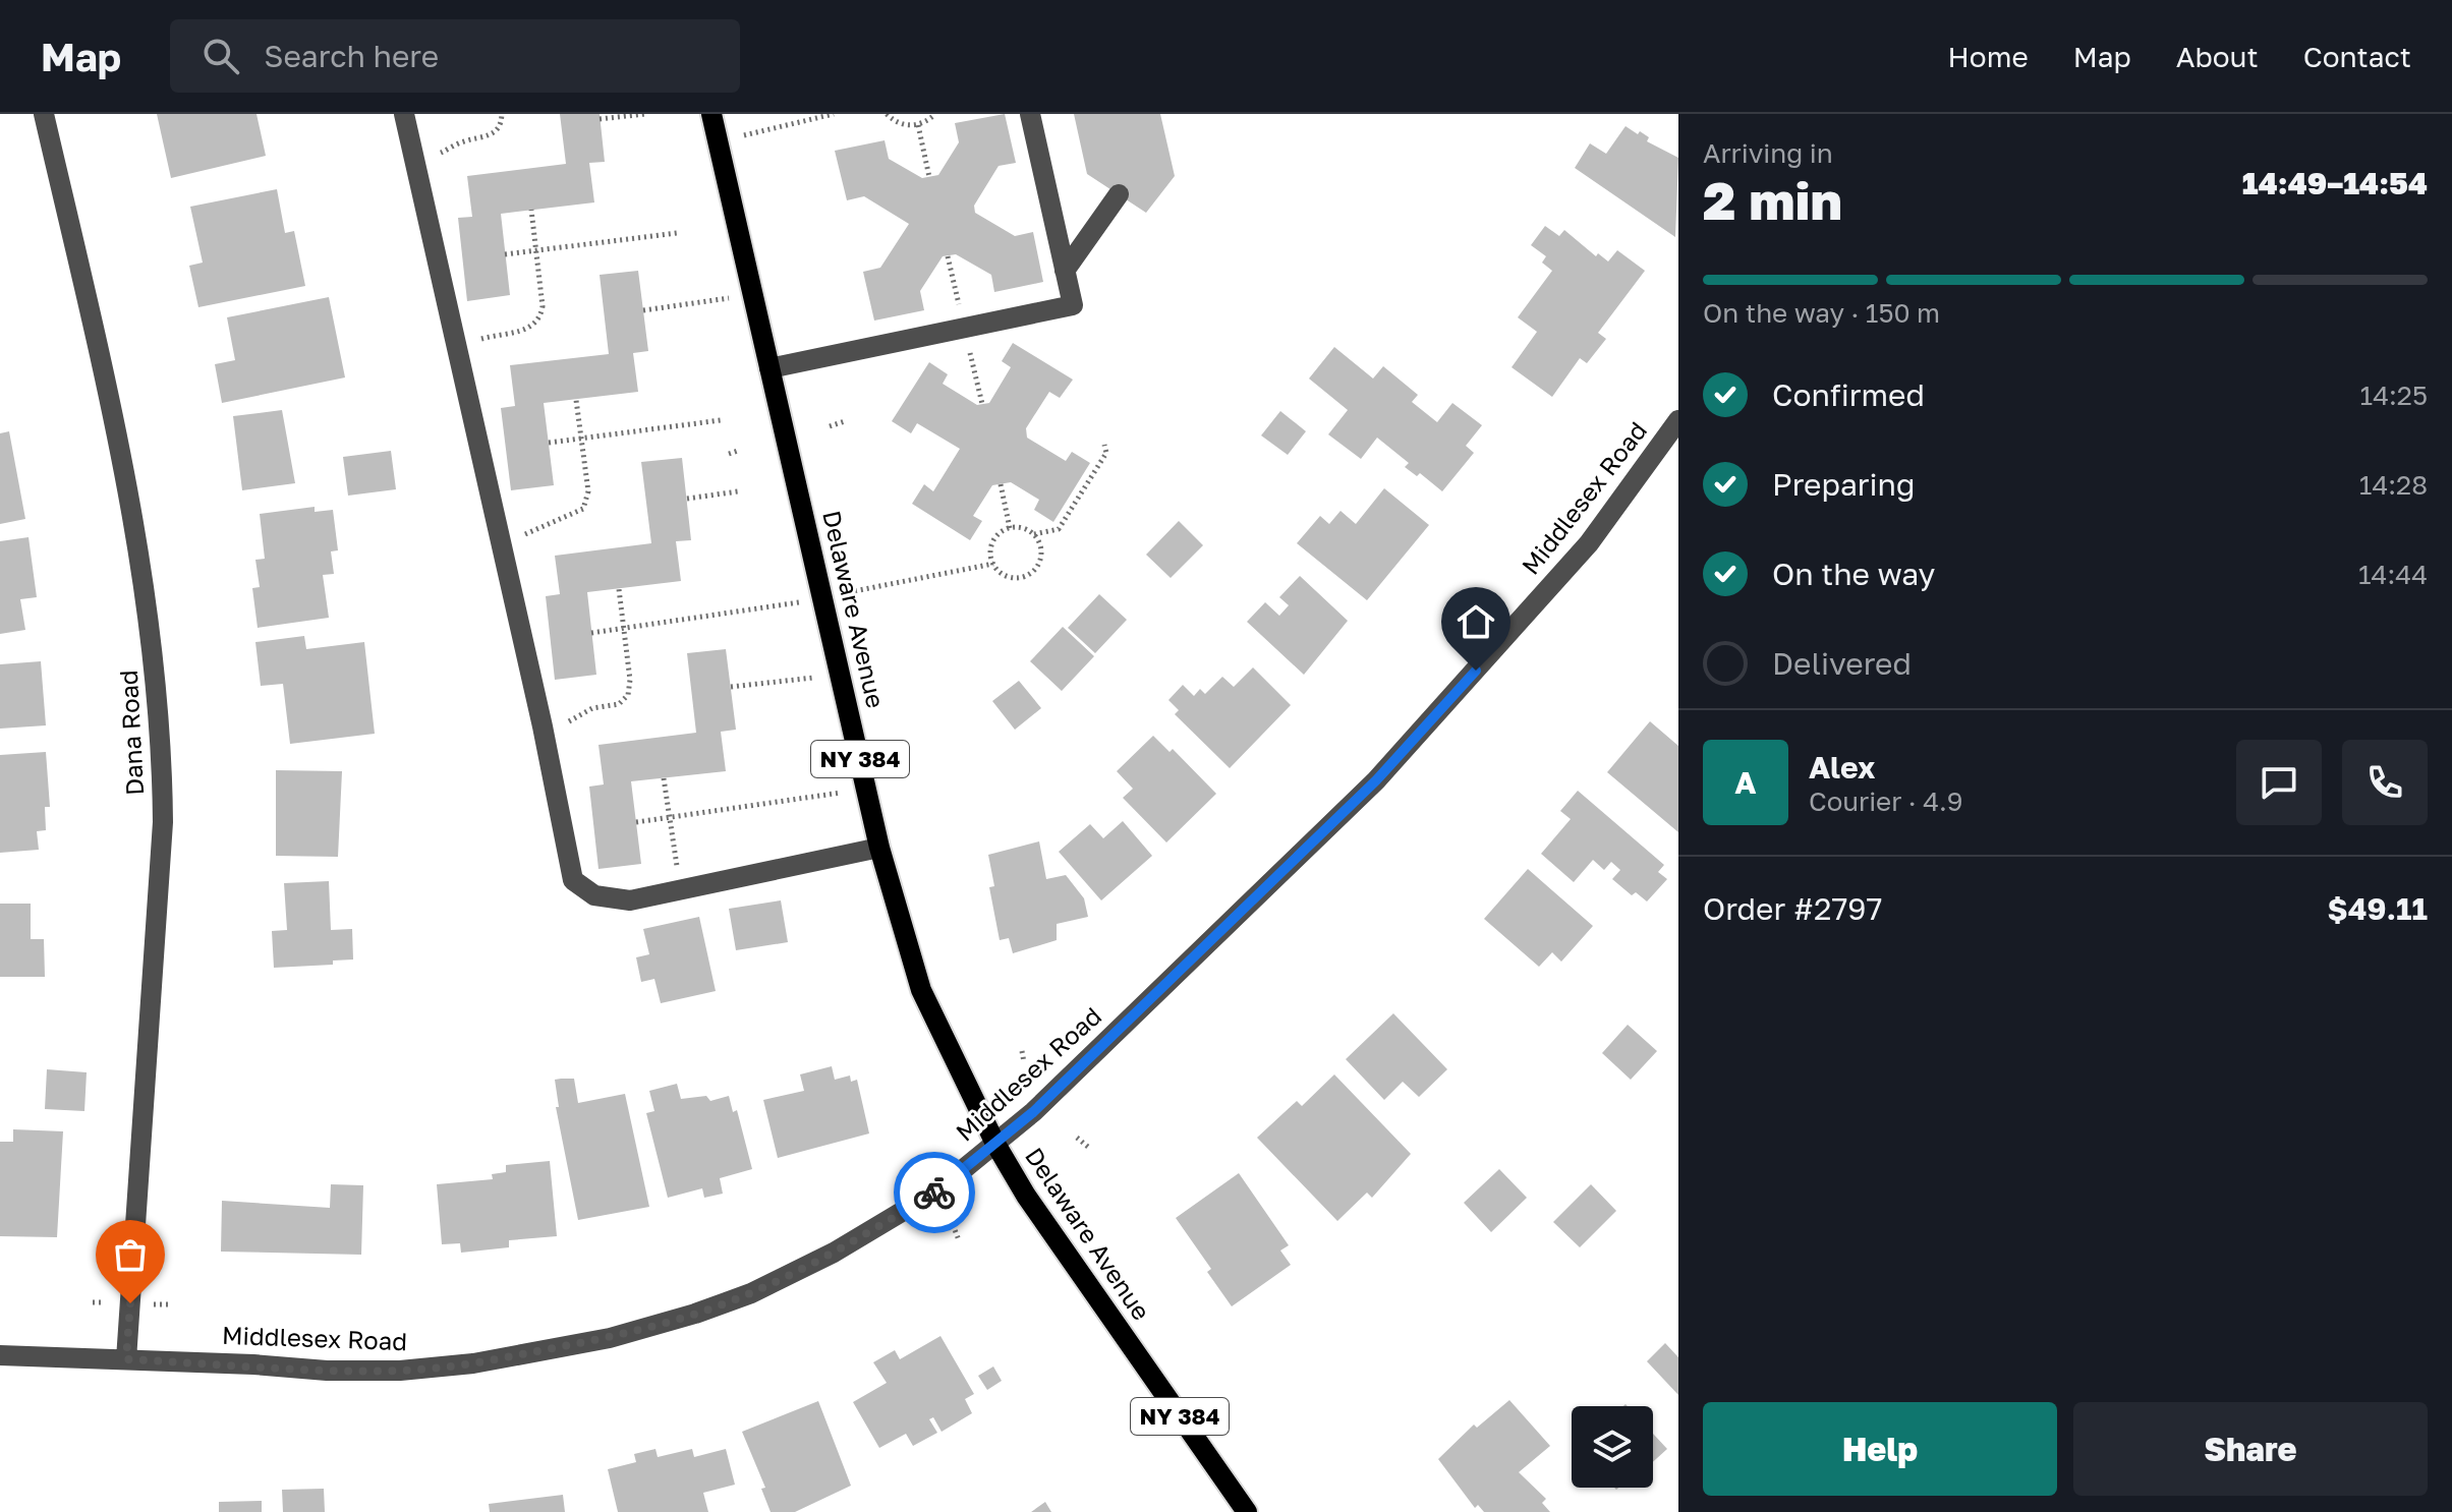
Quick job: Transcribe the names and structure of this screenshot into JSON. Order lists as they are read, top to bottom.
{
  "streets": {
    "main road": ["Delaware Avenue", "NY 384"],
    "street": ["Middlesex Road", "Dana Road"]
  },
  "crossings": [
    ["Middlesex Road", "Delaware Avenue"],
    ["Middlesex Road", "Dana Road"]
  ],
  "page": {
    "header": "Map",
    "search": "Search here",
    "nav": [
      "Home",
      "Map",
      "About",
      "Contact"
    ],
    "heading": ["2 min", "Arriving in", "14:49–14:54"],
    "panel": [
      "Alex",
      "Courier · 4.9",
      "Order #2797",
      "$49.11"
    ],
    "bar": "On the way · 150 m",
    "list": [
      ["Confirmed", "14:25"],
      ["Preparing", "14:28"],
      ["On the way", "14:44"],
      "Delivered"
    ],
    "round": "A",
    "buttons": ["Help", "Share"]
  }
}
